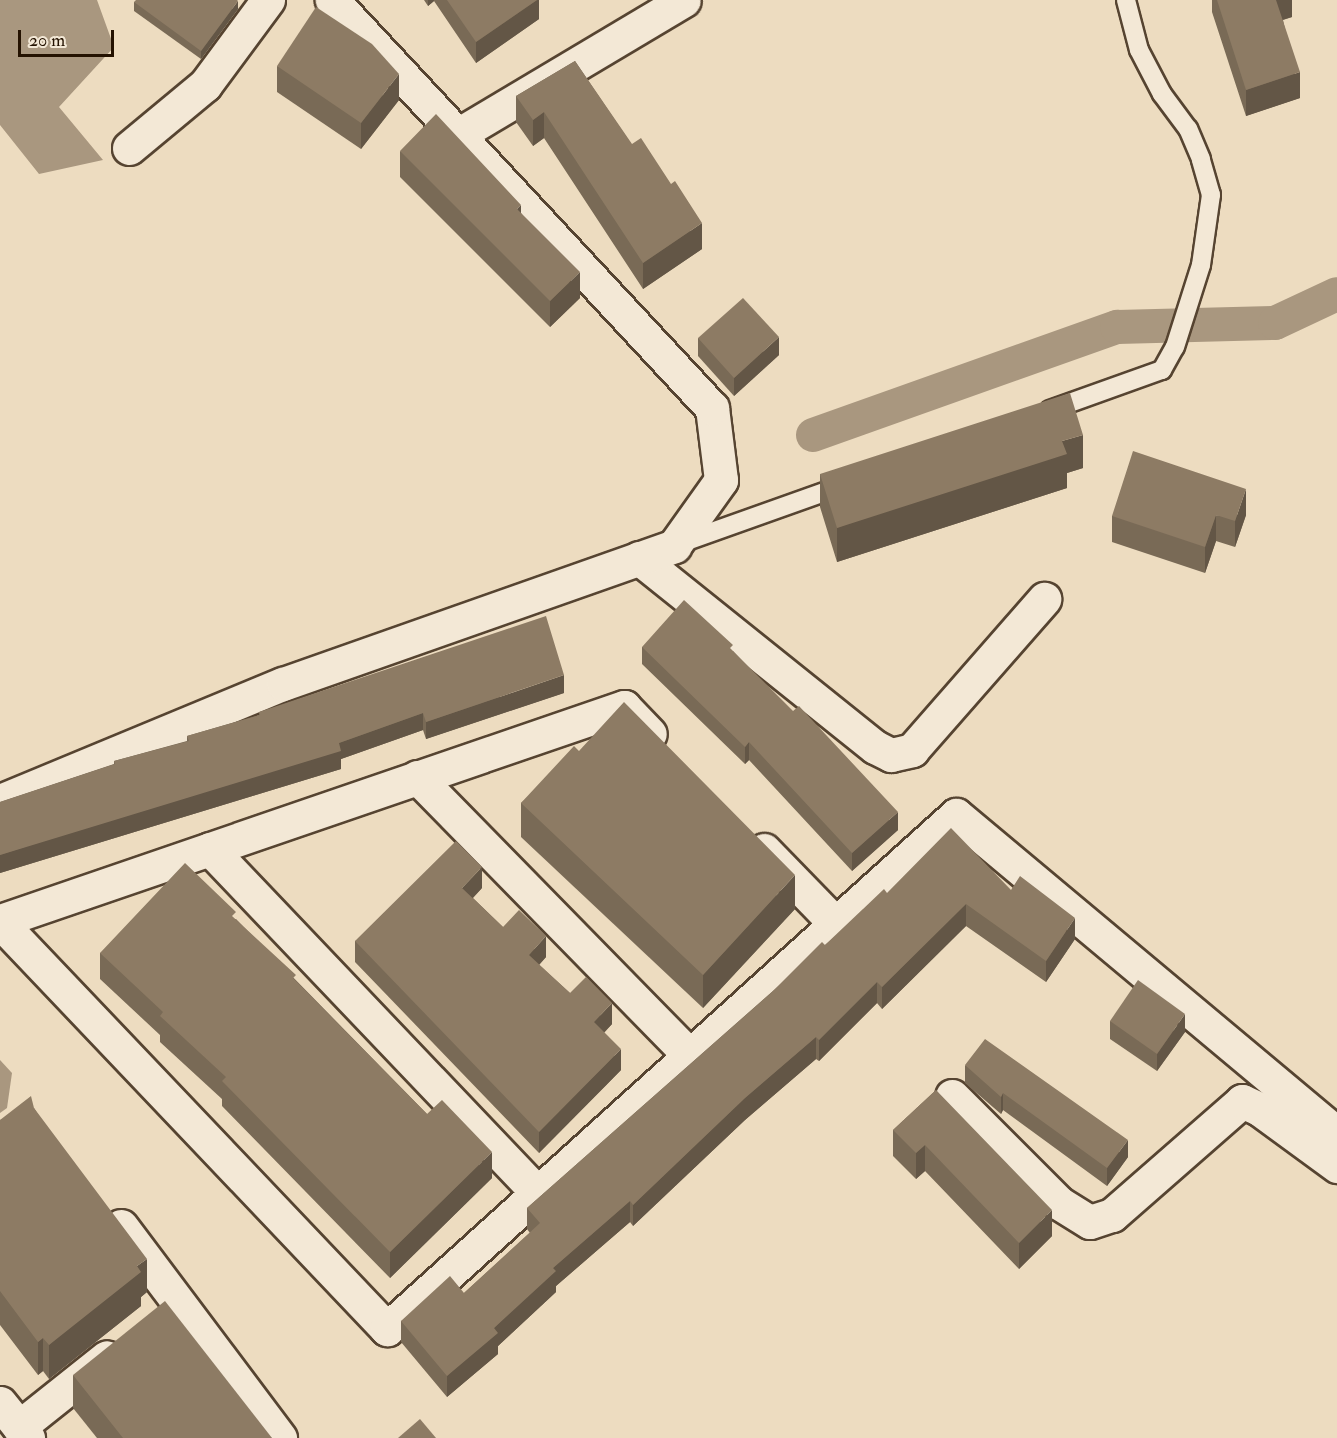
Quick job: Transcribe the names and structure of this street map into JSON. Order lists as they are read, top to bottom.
{
  "scale_bar": "20 m"
}
